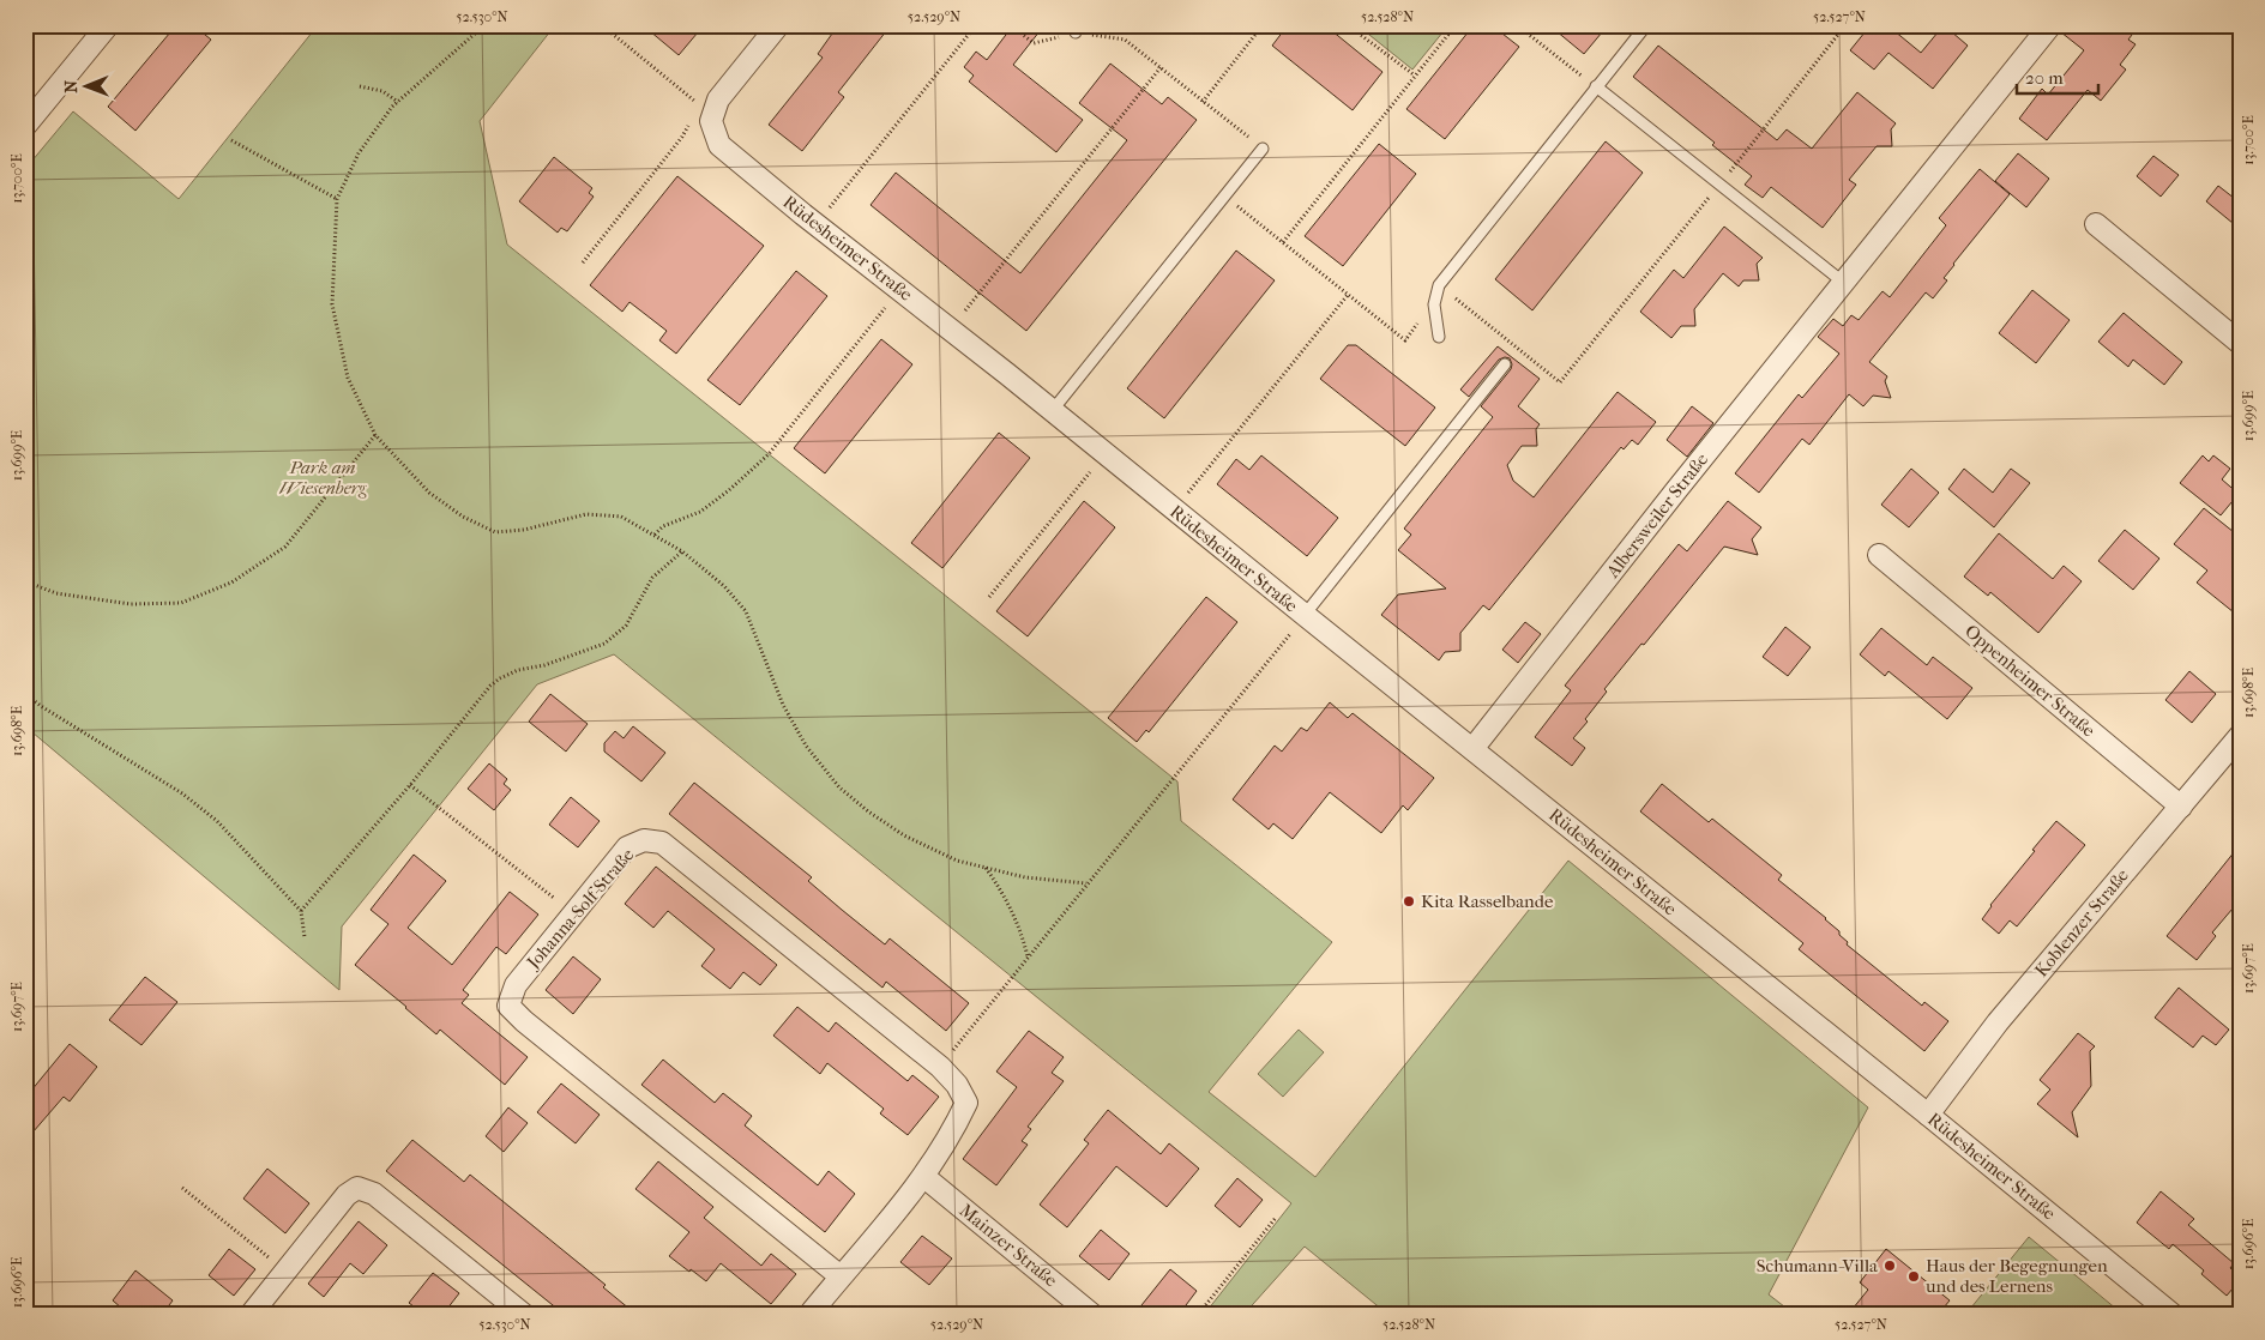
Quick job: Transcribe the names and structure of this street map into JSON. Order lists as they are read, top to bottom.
{
  "streets": {
    "street": [
      "Rüdesheimer Straße",
      "Albersweiler Straße",
      "Oppenheimer Straße",
      "Johanna-Solf-Straße",
      "Koblenzer Straße",
      "Mainzer Straße"
    ]
  },
  "crossings": [
    ["Rüdesheimer Straße", "Albersweiler Straße"],
    ["Rüdesheimer Straße", "Koblenzer Straße"],
    ["Oppenheimer Straße", "Koblenzer Straße"],
    ["Johanna-Solf-Straße", "Mainzer Straße"]
  ],
  "parks": ["Park am Wiesenberg"],
  "places": ["Kita Rasselbande", "Schumann-Villa", "Haus der Begegnungen und des Lernens"],
  "scale_bar": "20 m",
  "north": "left",
  "coordinates": [
    "52.530°N",
    "52.529°N",
    "52.528°N",
    "52.527°N",
    "13.700°E",
    "13.699°E",
    "13.698°E",
    "13.697°E",
    "13.696°E"
  ]
}
